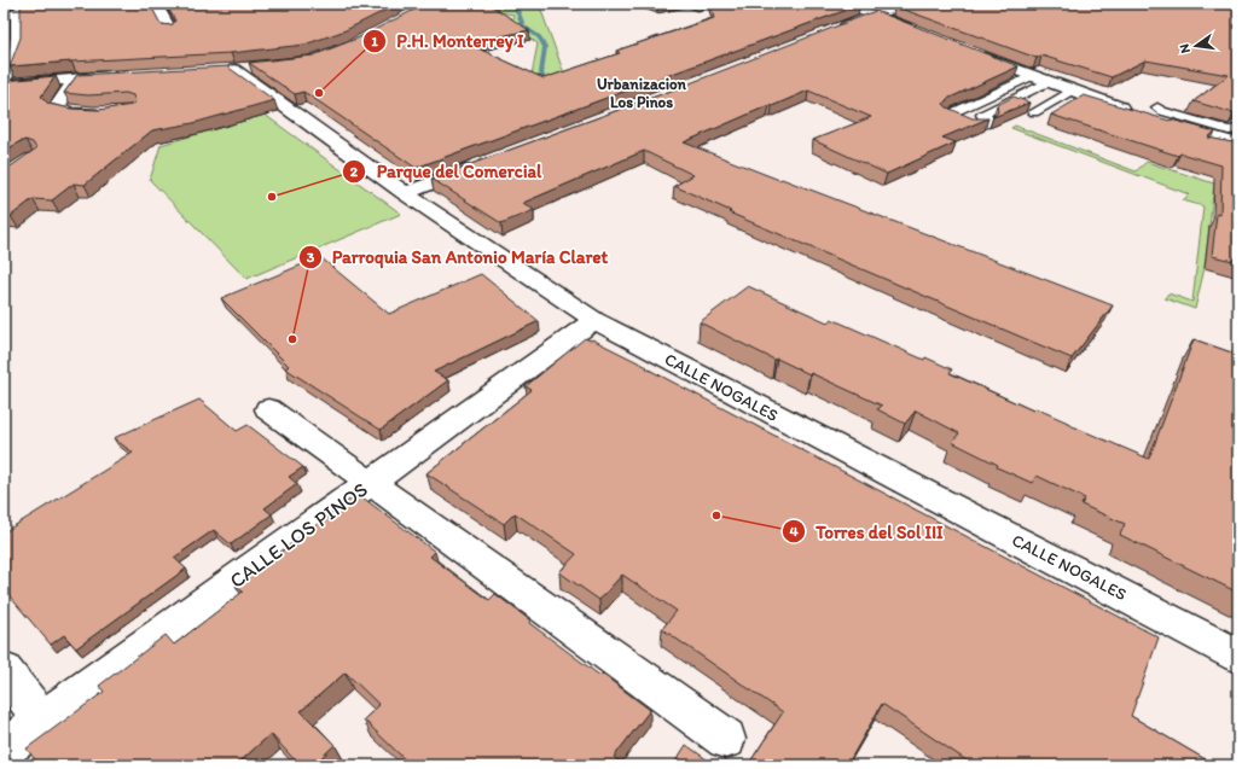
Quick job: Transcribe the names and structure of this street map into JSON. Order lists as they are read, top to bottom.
{
  "streets": {
    "street": ["CALLE NOGALES", "CALLE LOS PINOS"]
  },
  "crossings": [
    ["CALLE NOGALES", "CALLE LOS PINOS"]
  ],
  "districts": ["Urbanizacion Los Pinos"],
  "places": [
    "P.H. Monterrey I",
    "Parque del Comercial",
    "Parroquia San Antonio María Claret",
    "Torres del Sol III"
  ],
  "north": "left"
}
